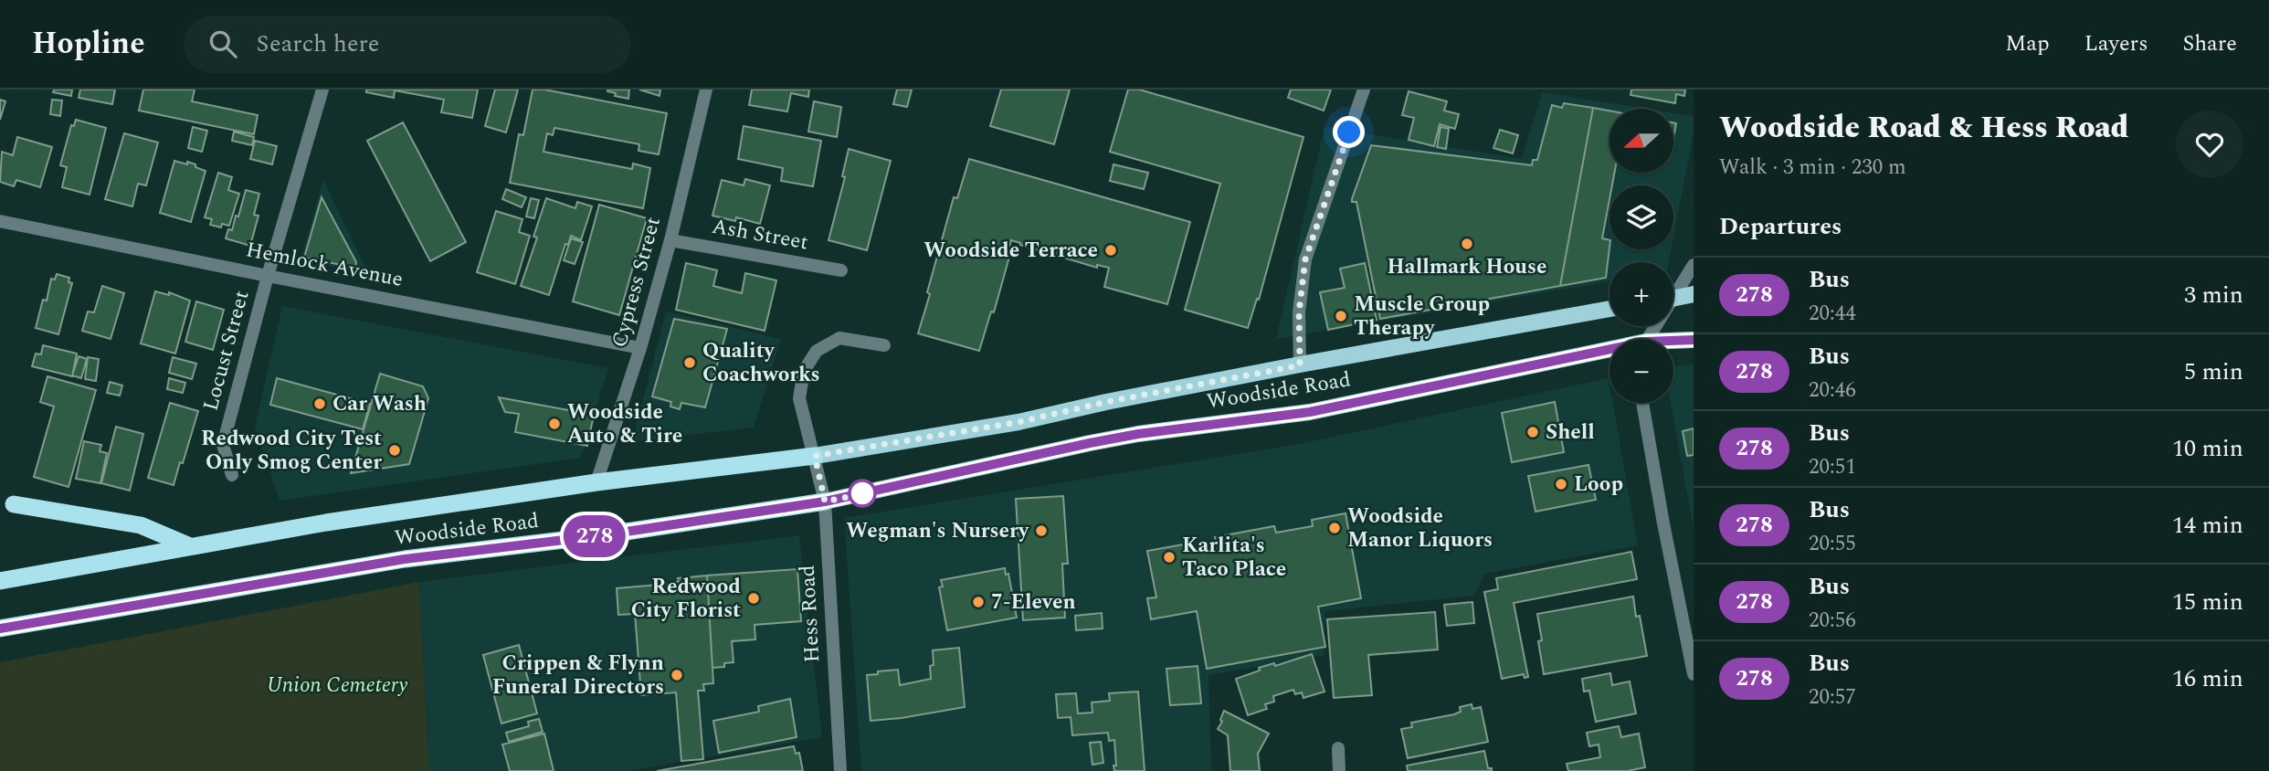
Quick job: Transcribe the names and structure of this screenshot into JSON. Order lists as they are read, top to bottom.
{
  "streets": {
    "highway": ["Woodside Road"],
    "street": [
      "Ash Street",
      "Hemlock Avenue",
      "Cypress Street",
      "Locust Street",
      "Hess Road"
    ]
  },
  "crossings": [
    ["Ash Street", "Cypress Street"],
    ["Hemlock Avenue", "Cypress Street"],
    ["Hemlock Avenue", "Locust Street"],
    ["Cypress Street", "Woodside Road"],
    ["Woodside Road", "Hess Road"]
  ],
  "parks": ["Union Cemetery"],
  "places": [
    "Hallmark House",
    "Woodside Terrace",
    "Muscle Group Therapy",
    "Quality Coachworks",
    "Car Wash",
    "Woodside Auto & Tire",
    "Shell",
    "Redwood City Test Only Smog Center",
    "Loop",
    "Woodside Manor Liquors",
    "Wegman's Nursery",
    "Karlita's Taco Place",
    "Redwood City Florist",
    "7-Eleven",
    "Crippen & Flynn Funeral Directors"
  ],
  "lines": ["bus line 278"],
  "north": "left",
  "page": {
    "header": "Hopline",
    "search": "Search here",
    "nav": ["Map", "Layers", "Share"],
    "on_map": "278",
    "heading": [
      ["Woodside Road & Hess Road", "Walk · 3 min · 230 m"],
      "Departures"
    ],
    "map_buttons": ["+", "−"],
    "list": [
      {
        "mark": "278",
        "name": "Bus",
        "note": "20:44",
        "value": "3 min"
      },
      {
        "mark": "278",
        "name": "Bus",
        "note": "20:46",
        "value": "5 min"
      },
      {
        "mark": "278",
        "name": "Bus",
        "note": "20:51",
        "value": "10 min"
      },
      {
        "mark": "278",
        "name": "Bus",
        "note": "20:55",
        "value": "14 min"
      },
      {
        "mark": "278",
        "name": "Bus",
        "note": "20:56",
        "value": "15 min"
      },
      {
        "mark": "278",
        "name": "Bus",
        "note": "20:57",
        "value": "16 min"
      }
    ]
  }
}
